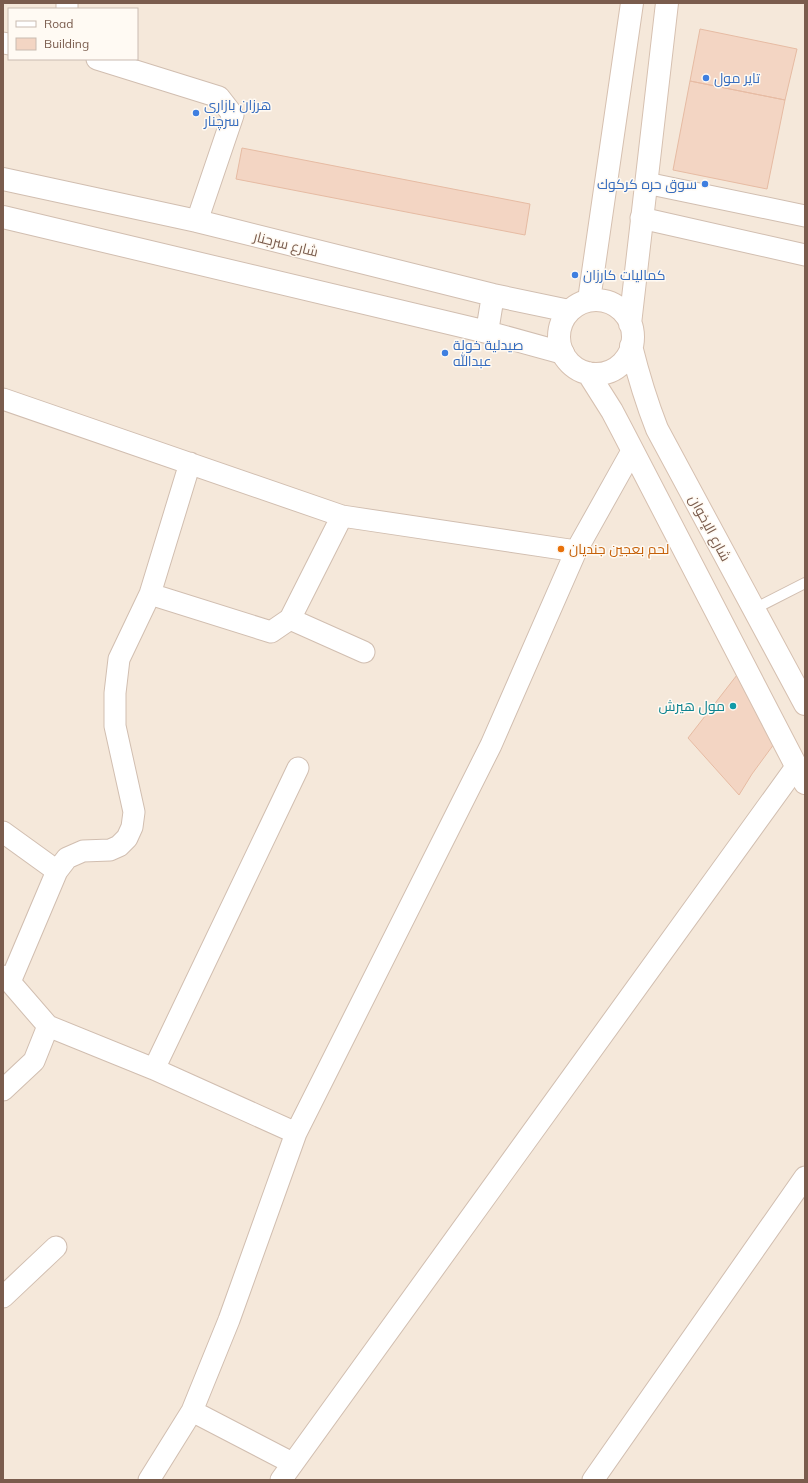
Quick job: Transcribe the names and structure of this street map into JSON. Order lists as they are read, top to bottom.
{
  "streets": {
    "main road": ["شارع سرجنار", "شارع الإخوان"]
  },
  "crossings": [
    ["شارع سرجنار", "شارع الإخوان"]
  ],
  "places": [
    "تاير مول",
    "هرزان بازاری سرچنار",
    "سوق حره كركوك",
    "كمالیات كارزان",
    "صيدلية خولة عبدالله",
    "لحم بعجين جنديان",
    "مول هيرش"
  ],
  "legend": ["Road", "Building"]
}
